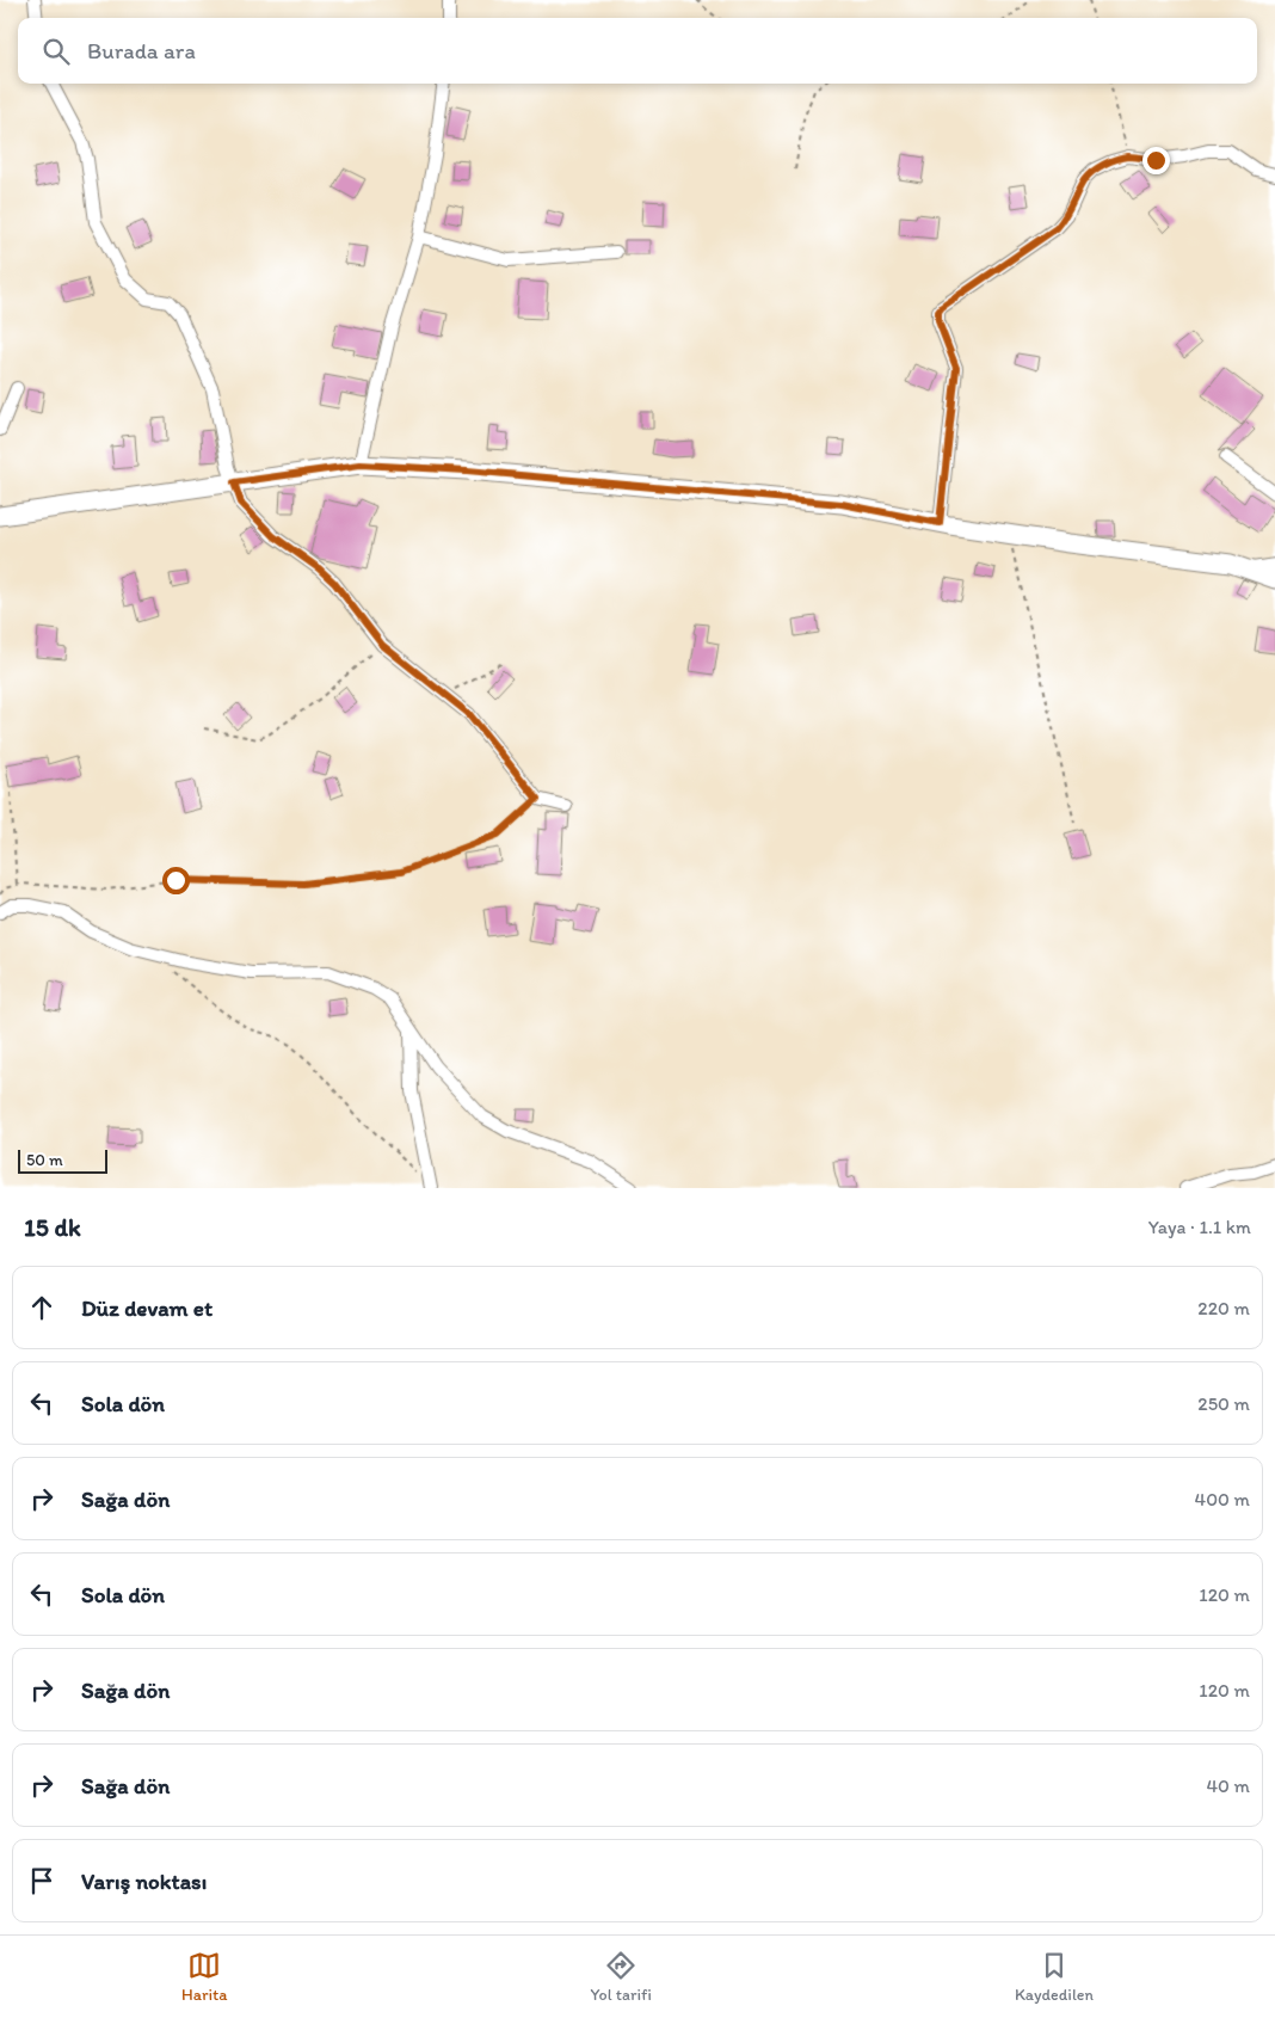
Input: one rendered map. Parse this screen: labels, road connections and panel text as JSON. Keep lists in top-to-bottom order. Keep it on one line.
{"scale_bar":"50 m","page":{"search":"Burada ara","scale":"50 m","heading":["15 dk","Yaya · 1.1 km"],"list":[["Düz devam et","220 m"],["Sola dön","250 m"],["Sağa dön","400 m"],["Sola dön","120 m"],["Sağa dön","120 m"],["Sağa dön","40 m"],"Varış noktası"],"nav":["Harita","Yol tarifi","Kaydedilen"]}}
